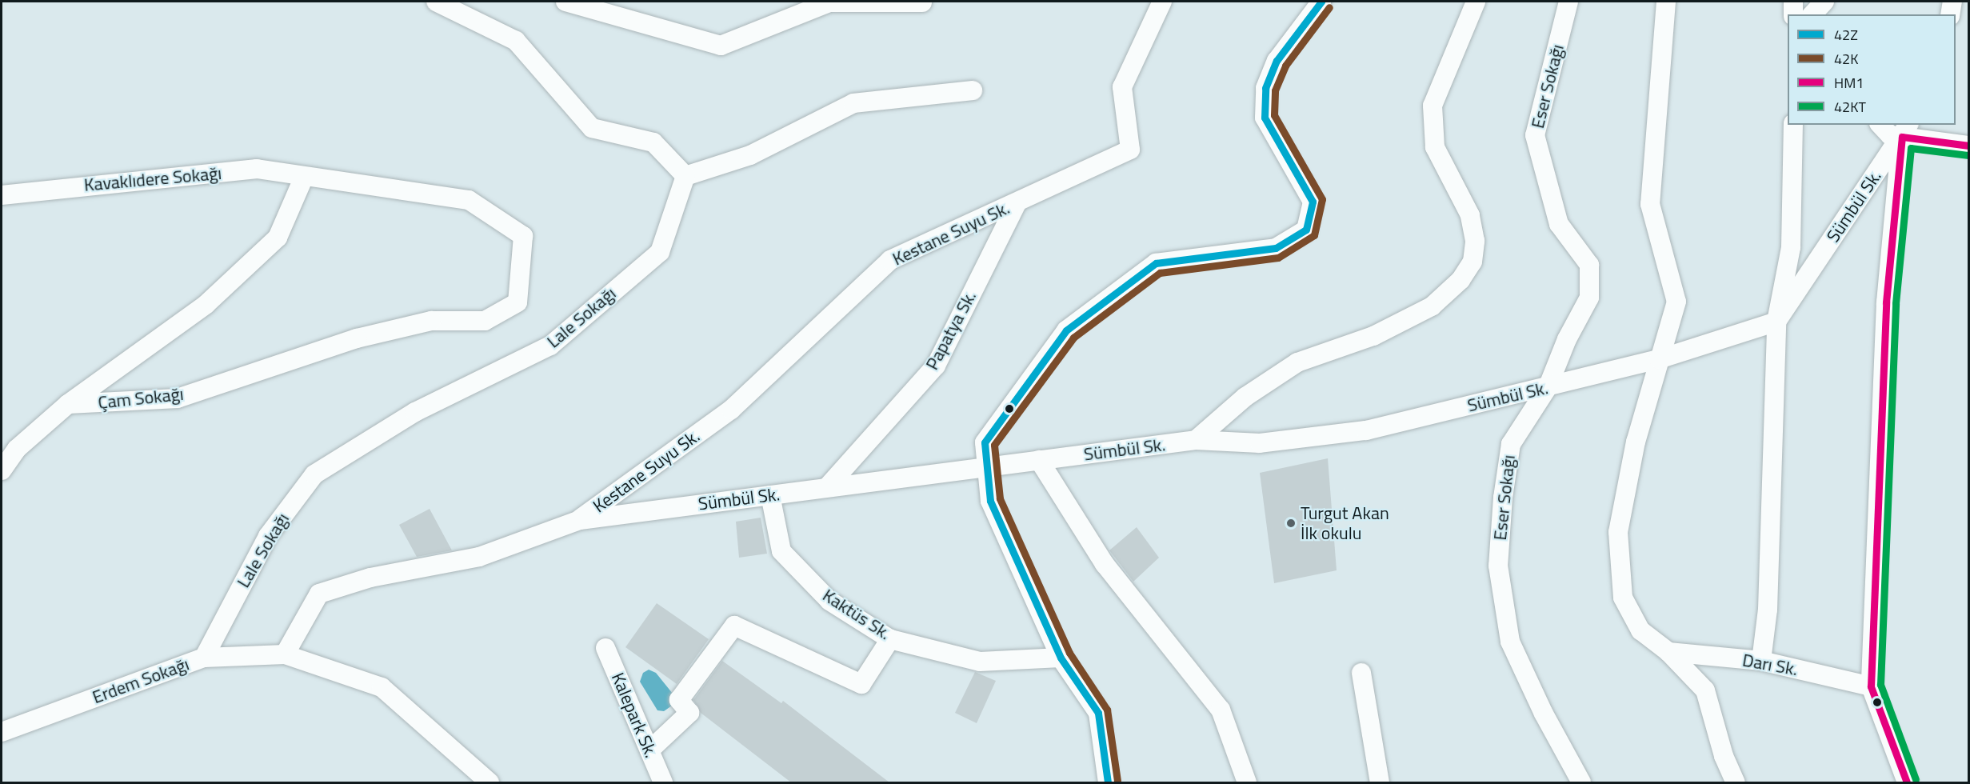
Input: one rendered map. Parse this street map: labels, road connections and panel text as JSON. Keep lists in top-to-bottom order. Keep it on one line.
{"streets":{"street":["Eser Sokağı","Kavaklıdere Sokağı","Sümbül Sk.","Kestane Suyu Sk.","Lale Sokağı","Papatya Sk.","Çam Sokağı","Kaktüs Sk.","Darı Sk.","Erdem Sokağı","Kalepark Sk."]},"crossings":[["Eser Sokağı","Sümbül Sk."],["Kavaklıdere Sokağı","Çam Sokağı"],["Sümbül Sk.","Kestane Suyu Sk."],["Sümbül Sk.","Papatya Sk."],["Sümbül Sk.","Kaktüs Sk."],["Sümbül Sk.","Erdem Sokağı"],["Kestane Suyu Sk.","Papatya Sk."],["Lale Sokağı","Erdem Sokağı"]],"places":["Turgut Akan İlk okulu"],"lines":["transit line 42Z","transit line 42K","transit line HM1","transit line 42KT"],"legend":["42Z","42K","HM1","42KT"]}
